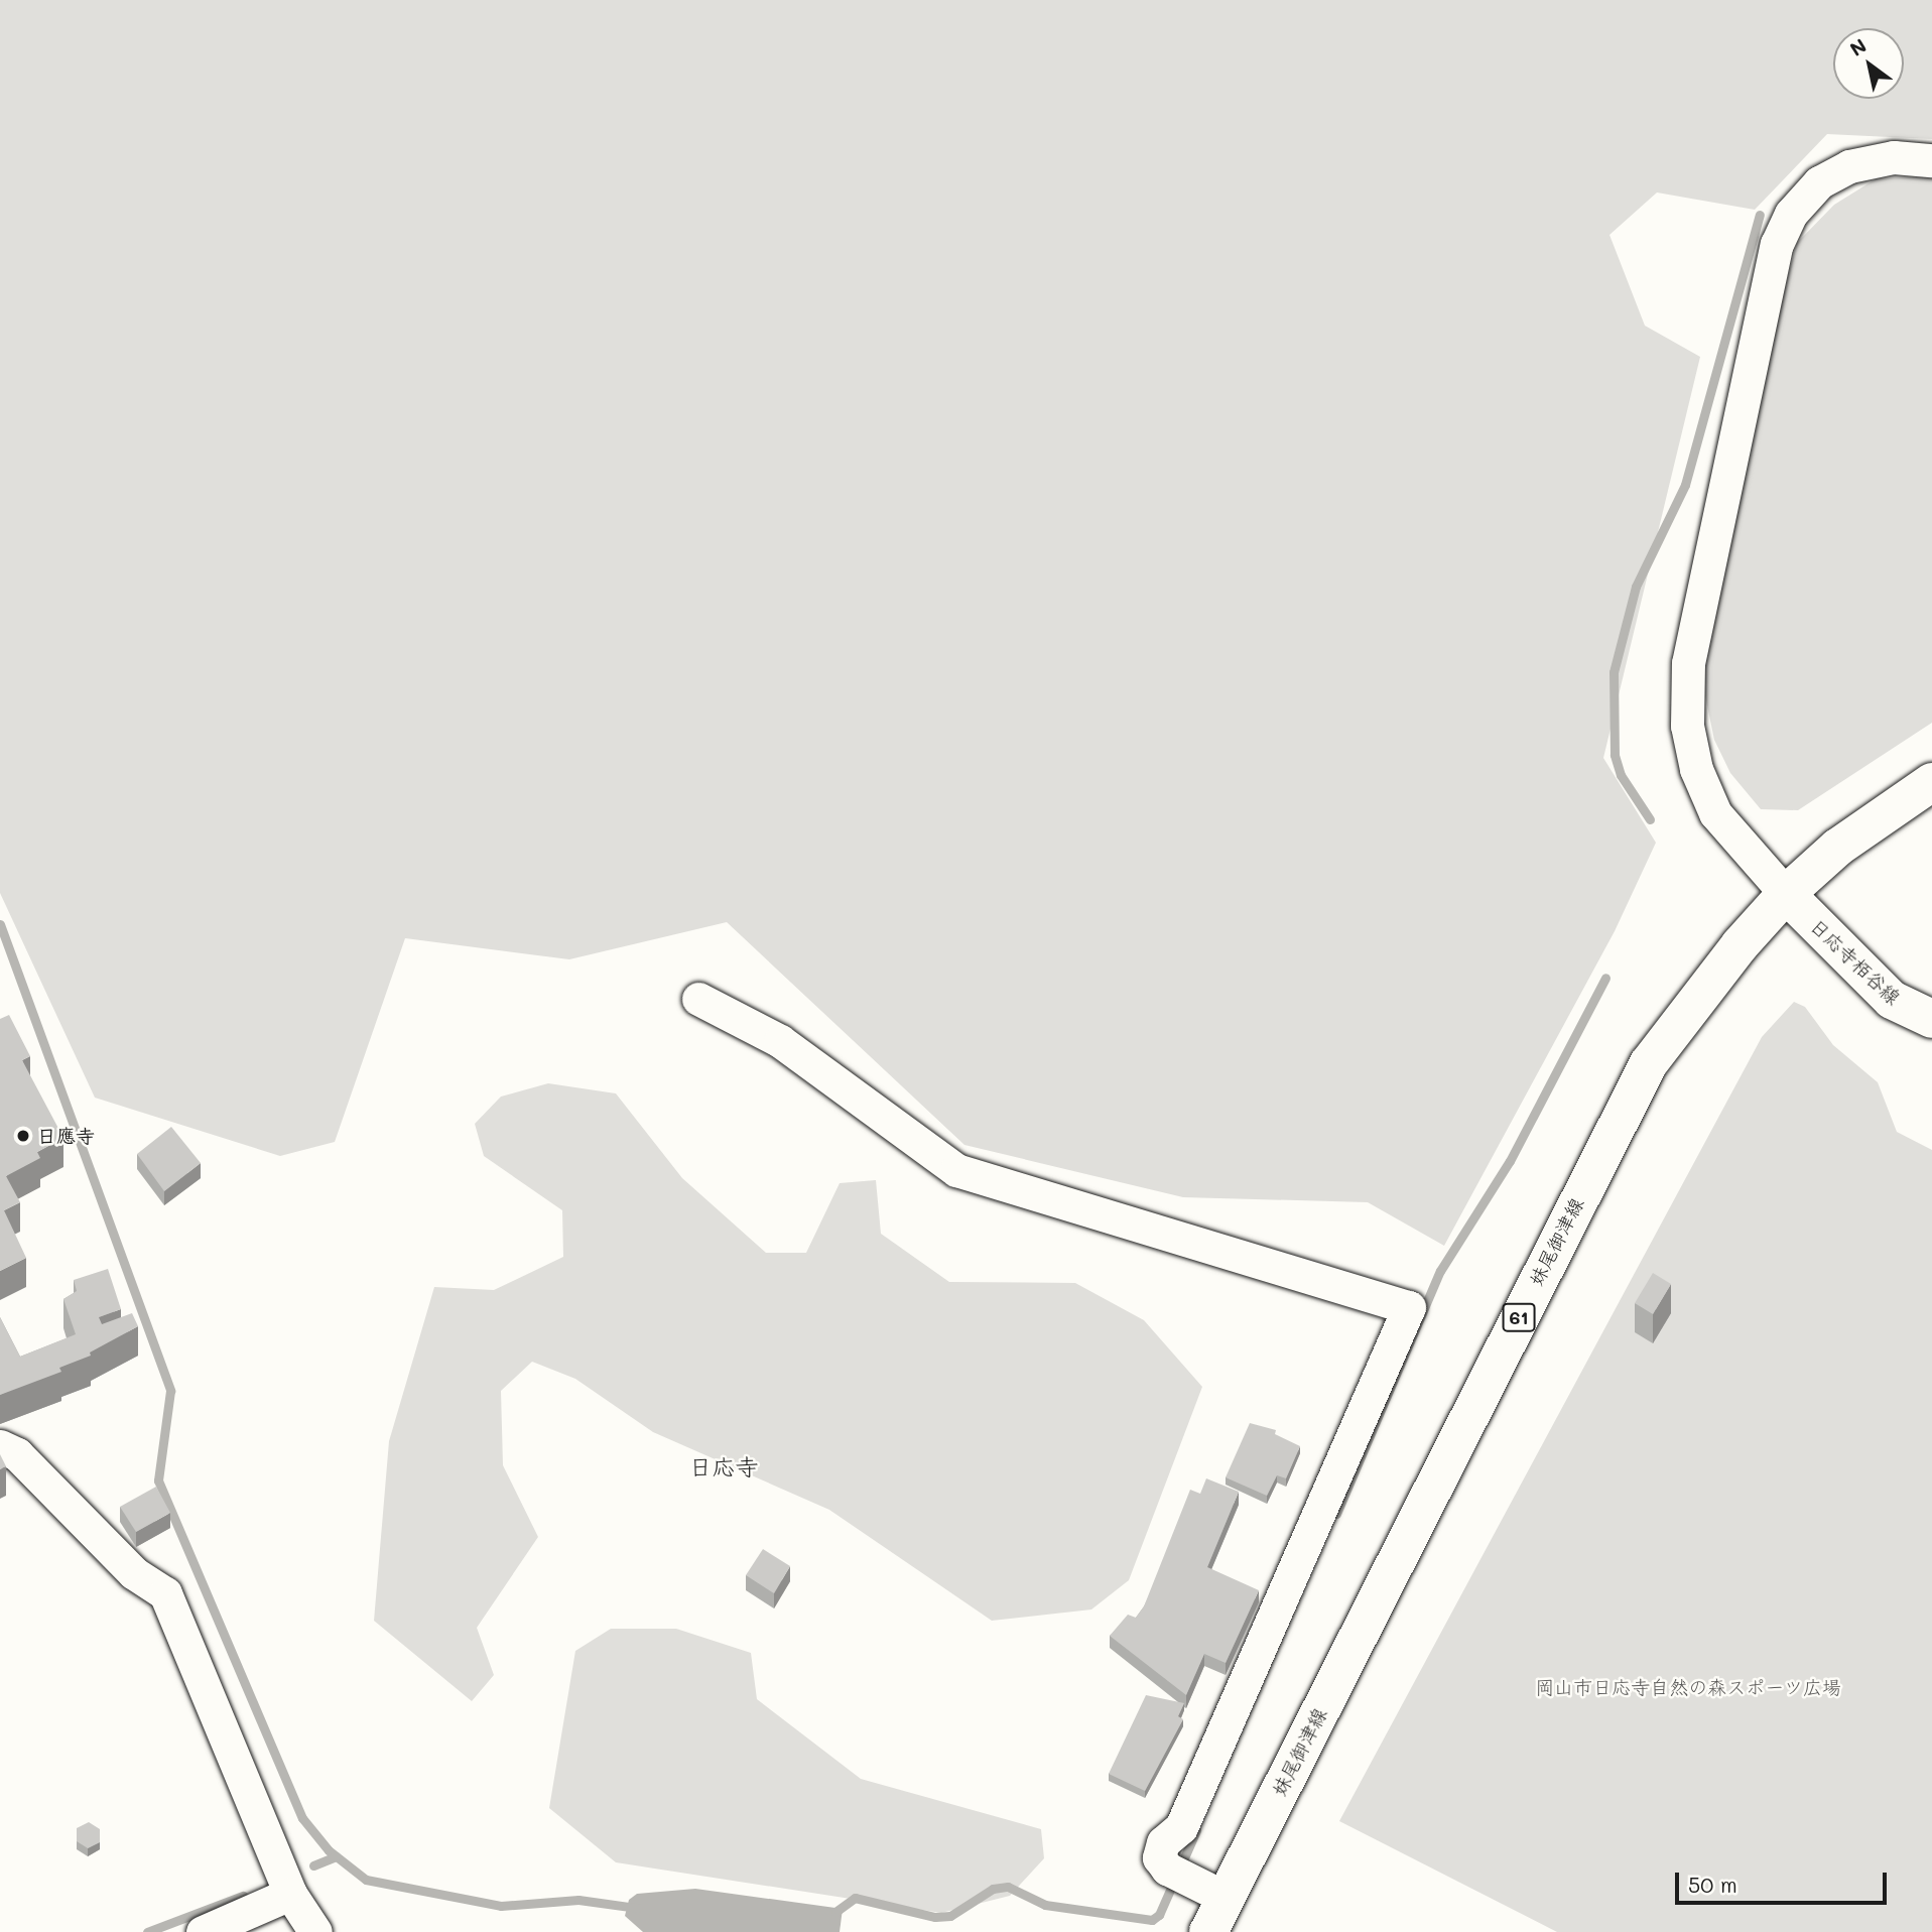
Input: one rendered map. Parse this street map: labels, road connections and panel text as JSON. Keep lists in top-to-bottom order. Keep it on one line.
{"streets":{"main road":["日応寺栢谷線","妹尾御津線","61"]},"crossings":[["日応寺栢谷線","妹尾御津線"]],"districts":["日応寺"],"parks":["岡山市日応寺自然の森スポーツ広場"],"places":["日應寺"],"scale_bar":"50 m","north":"top left"}
